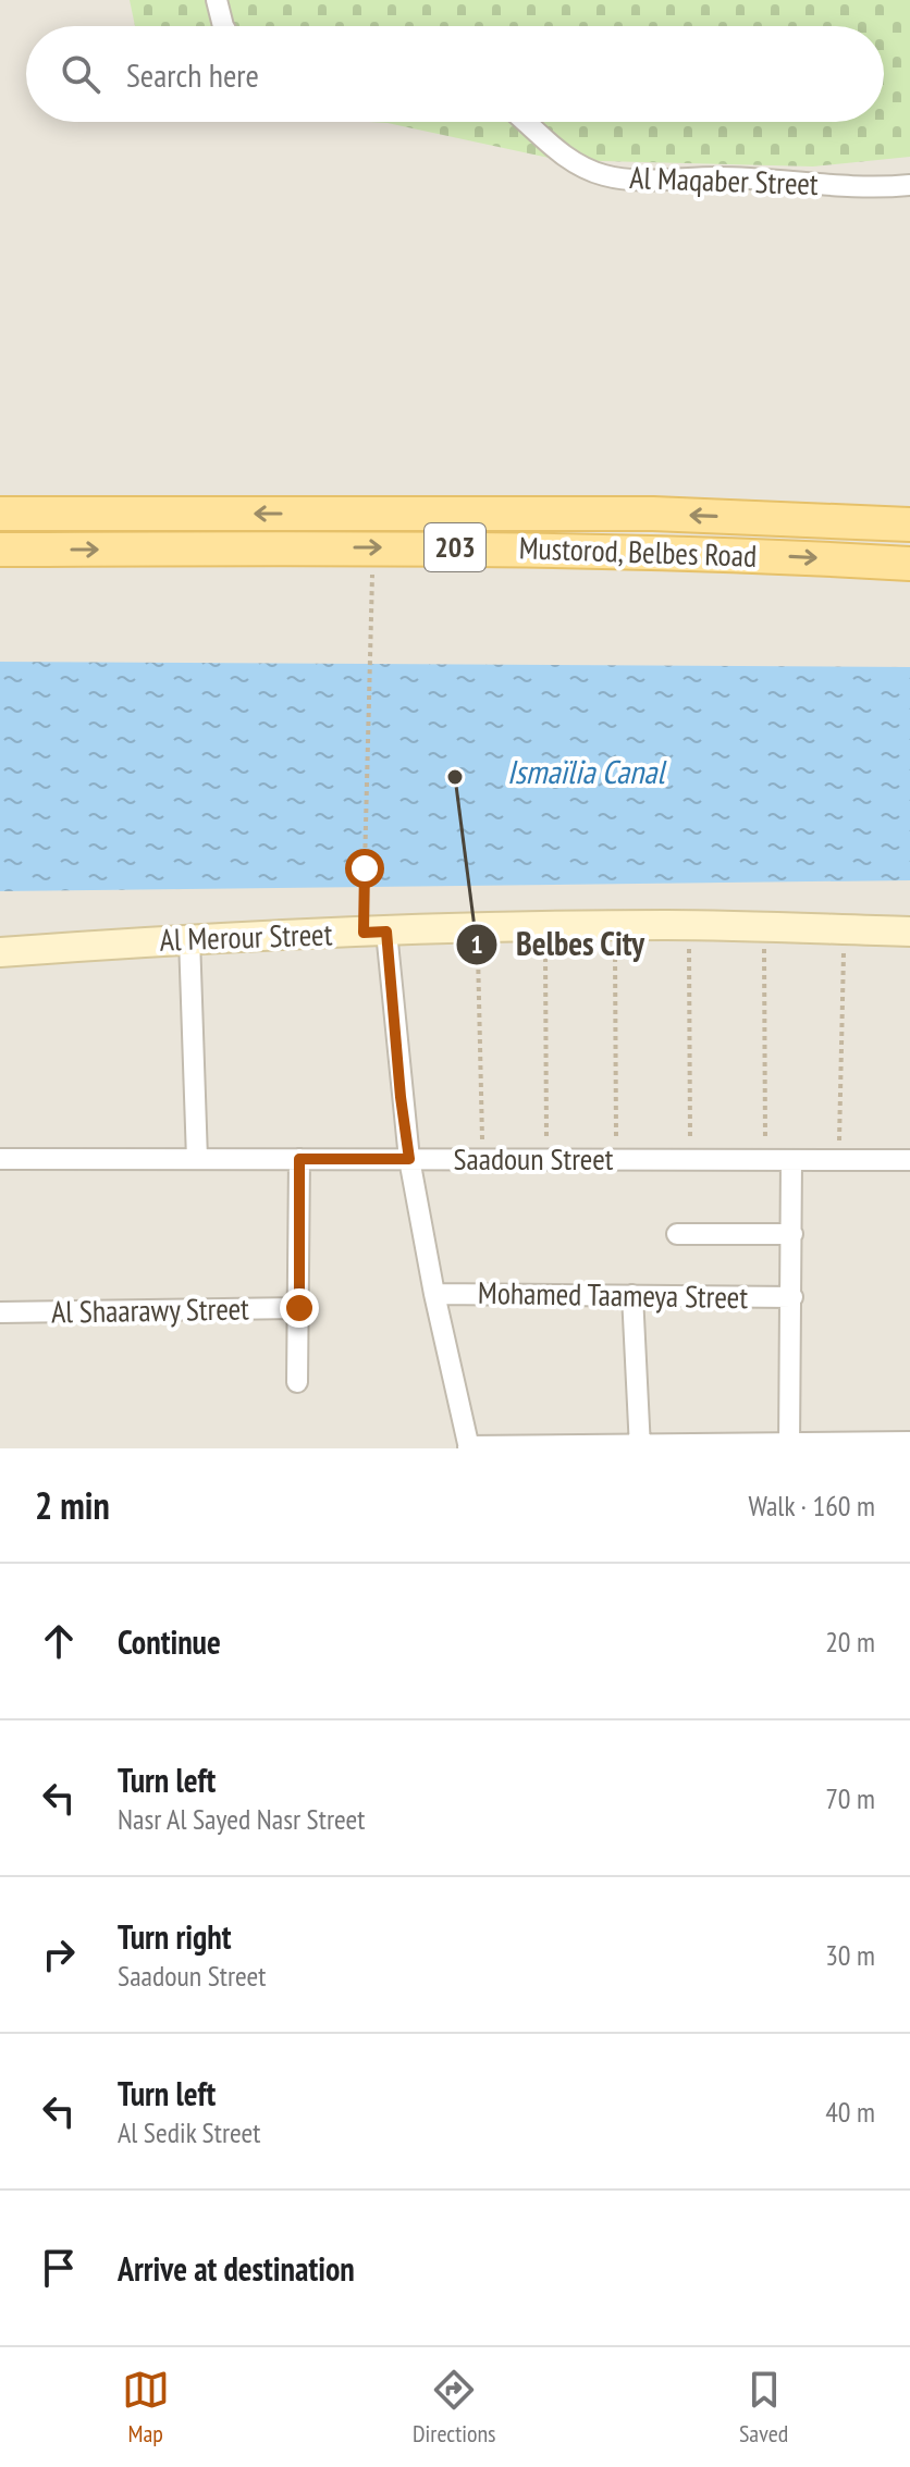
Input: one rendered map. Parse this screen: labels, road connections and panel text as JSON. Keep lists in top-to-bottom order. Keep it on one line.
{"streets":{"main road":["203","Mustorod, Belbes Road","Al Merour Street"],"street":["Al Maqaber Street","Saadoun Street","Mohamed Taameya Street","Al Shaarawy Street"]},"water":["Ismaïlia Canal"],"places":["Belbes City"],"page":{"search":"Search here","heading":["2 min","Walk · 160 m"],"list":[["Continue","20 m"],["Turn left","Nasr Al Sayed Nasr Street","70 m"],["Turn right","Saadoun Street","30 m"],["Turn left","Al Sedik Street","40 m"],"Arrive at destination"],"nav":["Map","Directions","Saved"]}}
